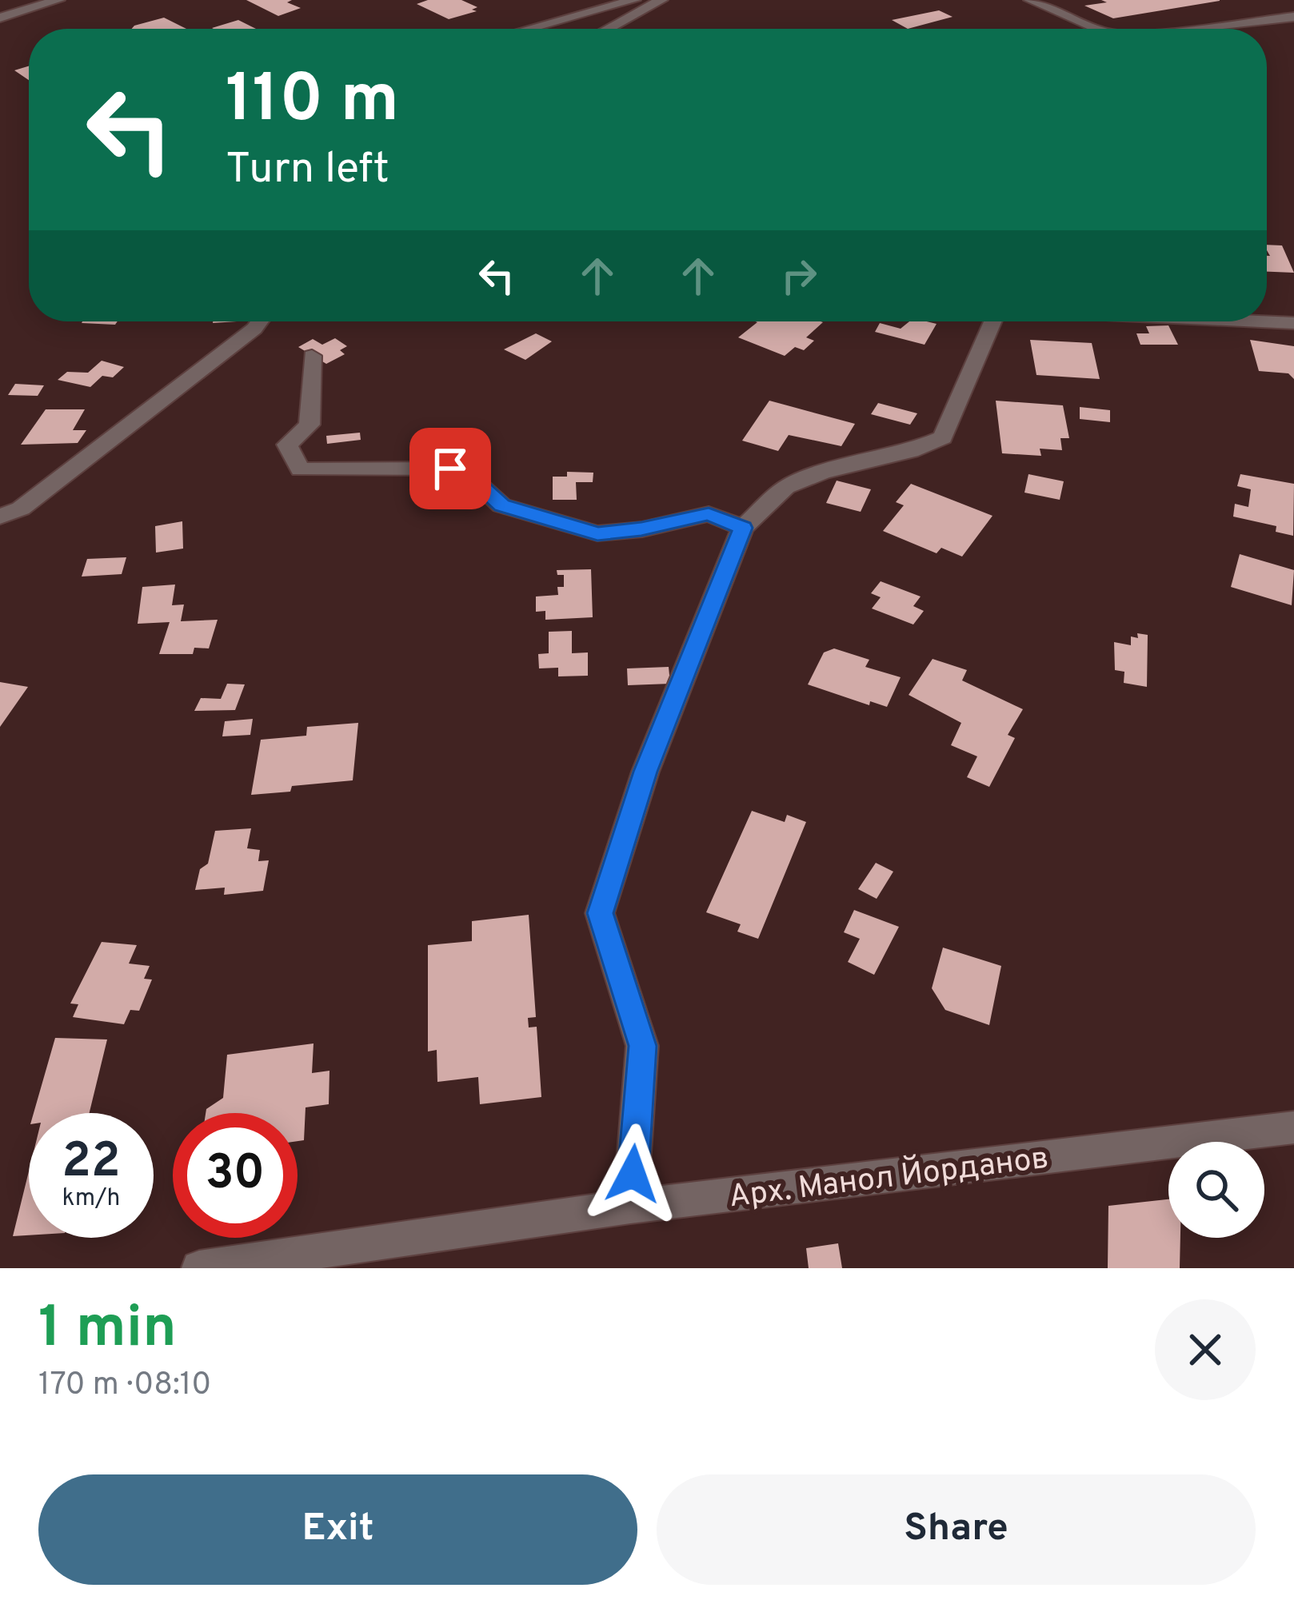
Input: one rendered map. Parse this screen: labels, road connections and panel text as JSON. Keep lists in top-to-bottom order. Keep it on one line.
{"streets":{"street":["Арх. Манол Йорданов"]},"page":{"turn":["110 m","Turn left"],"speed":"22 km/h","limit":"30","heading":["1 min","170 m · 08:10"],"buttons":["Exit","Share"]}}
